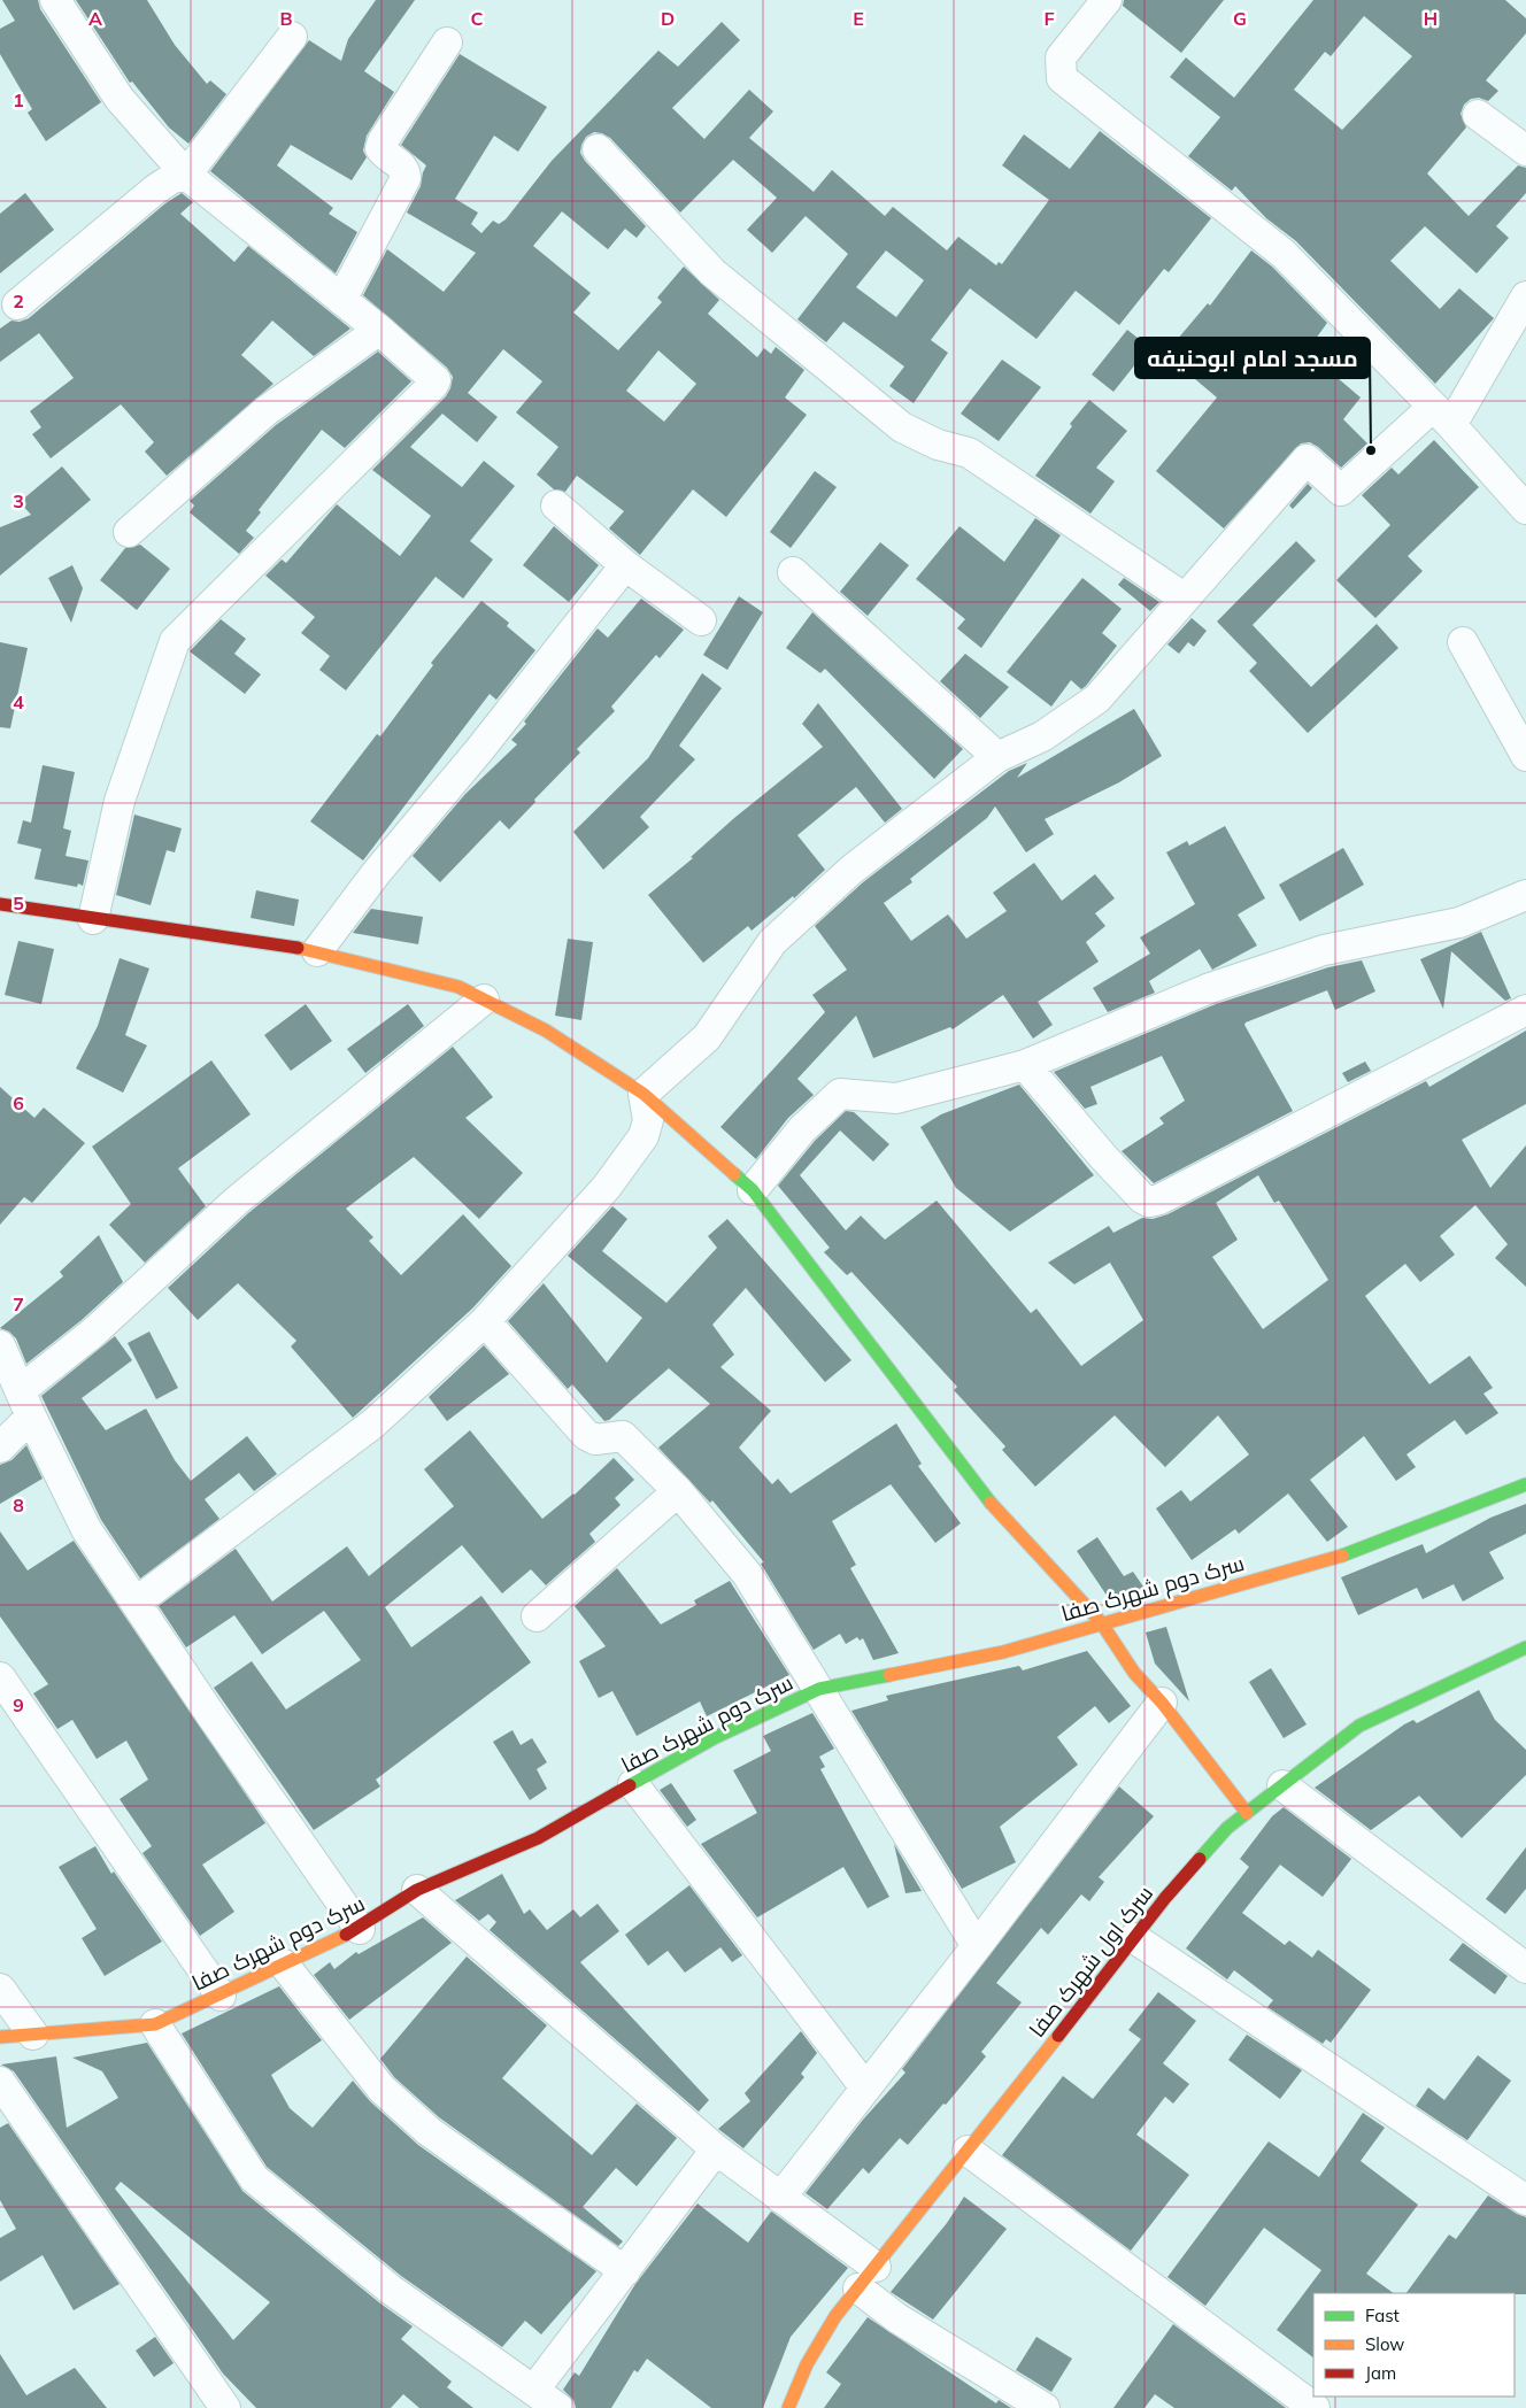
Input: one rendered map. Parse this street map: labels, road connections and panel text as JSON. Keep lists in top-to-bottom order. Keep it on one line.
{"streets":{"street":["سرک دوم شهرک صفا","سرک اول شهرک صفا"]},"places":["مسجد امام ابوحنیفه"],"legend":["Fast","Slow","Jam"],"grid":{"columns":["A","B","C","D","E","F","G","H"],"rows":["1","2","3","4","5","6","7","8","9"]}}
